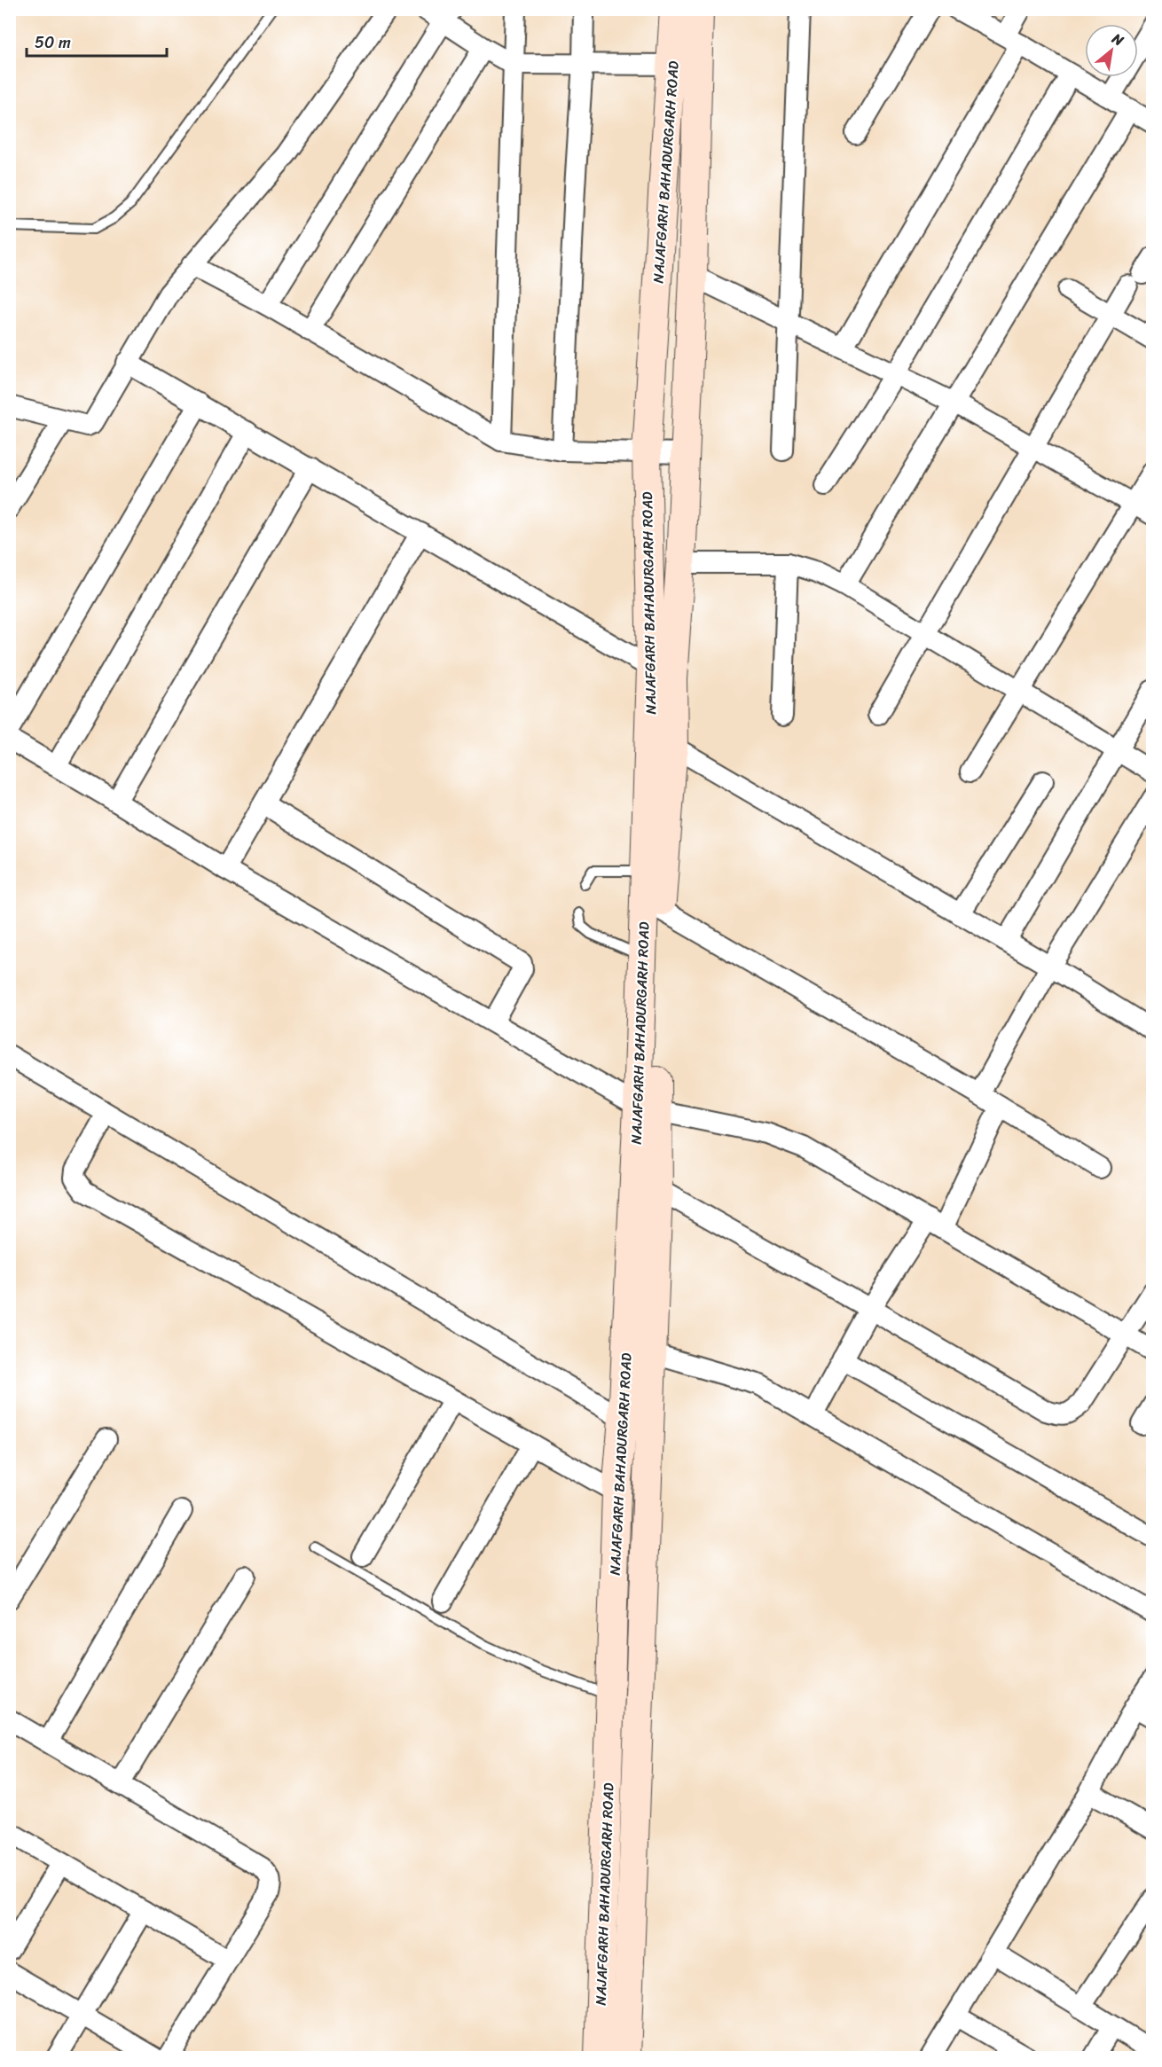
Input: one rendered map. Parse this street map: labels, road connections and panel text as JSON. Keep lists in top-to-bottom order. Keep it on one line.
{"streets":{"main road":["NAJAFGARH BAHADURGARH ROAD"]},"scale_bar":"50 m","north":"top right"}
